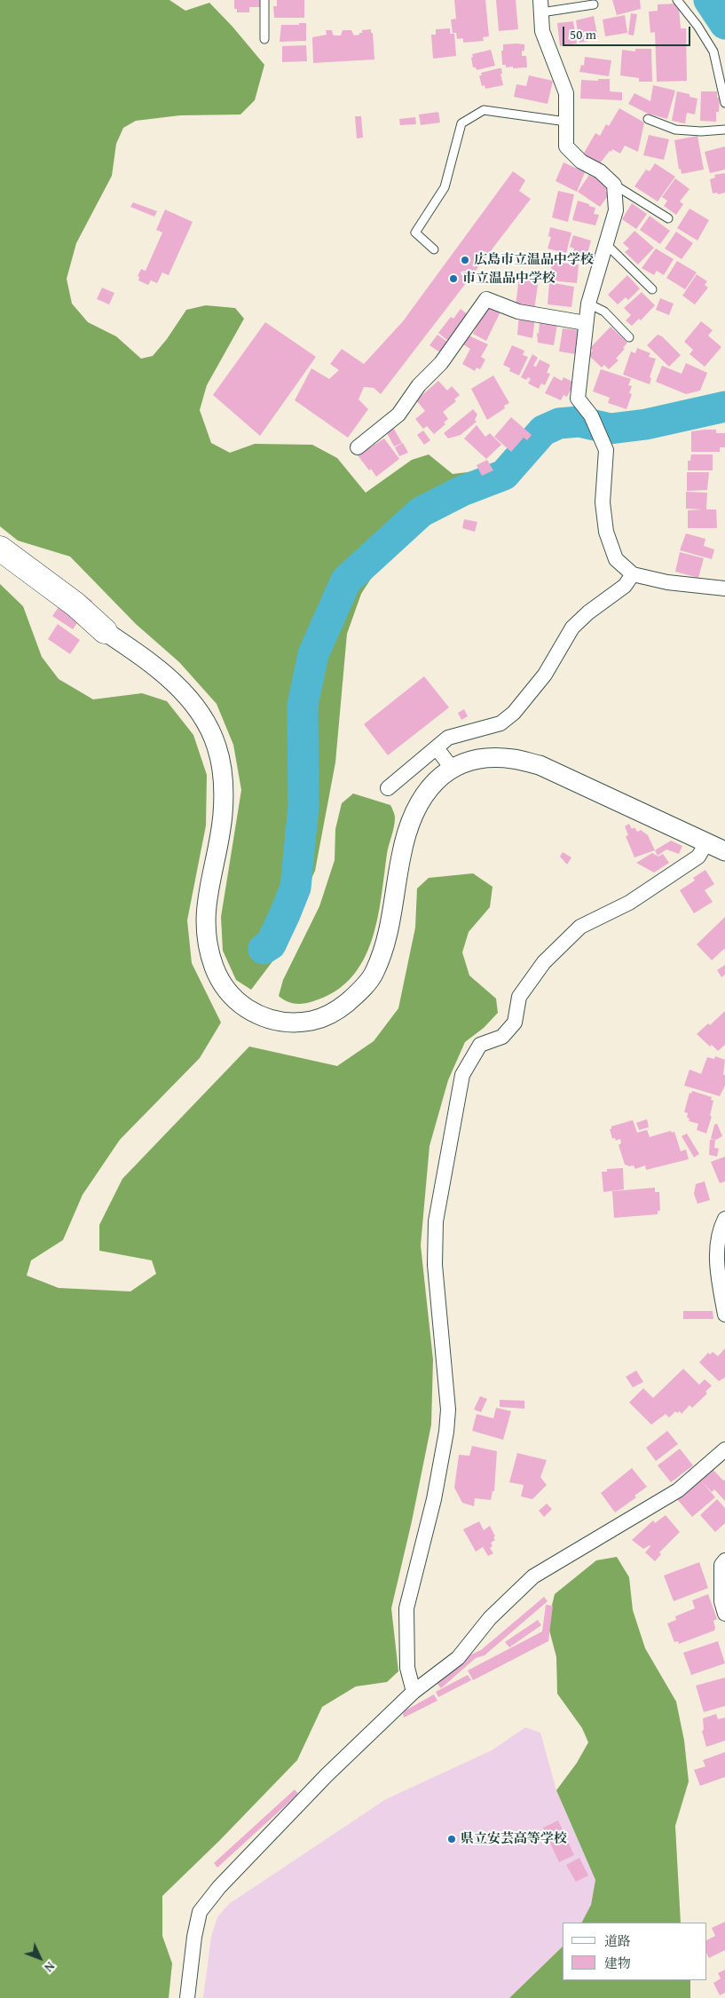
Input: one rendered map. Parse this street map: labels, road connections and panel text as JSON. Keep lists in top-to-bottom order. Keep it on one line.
{"places":["広島市立温品中学校","市立温品中学校","県立安芸高等学校"],"legend":["道路","建物"],"scale_bar":"50 m","north":"bottom right"}
